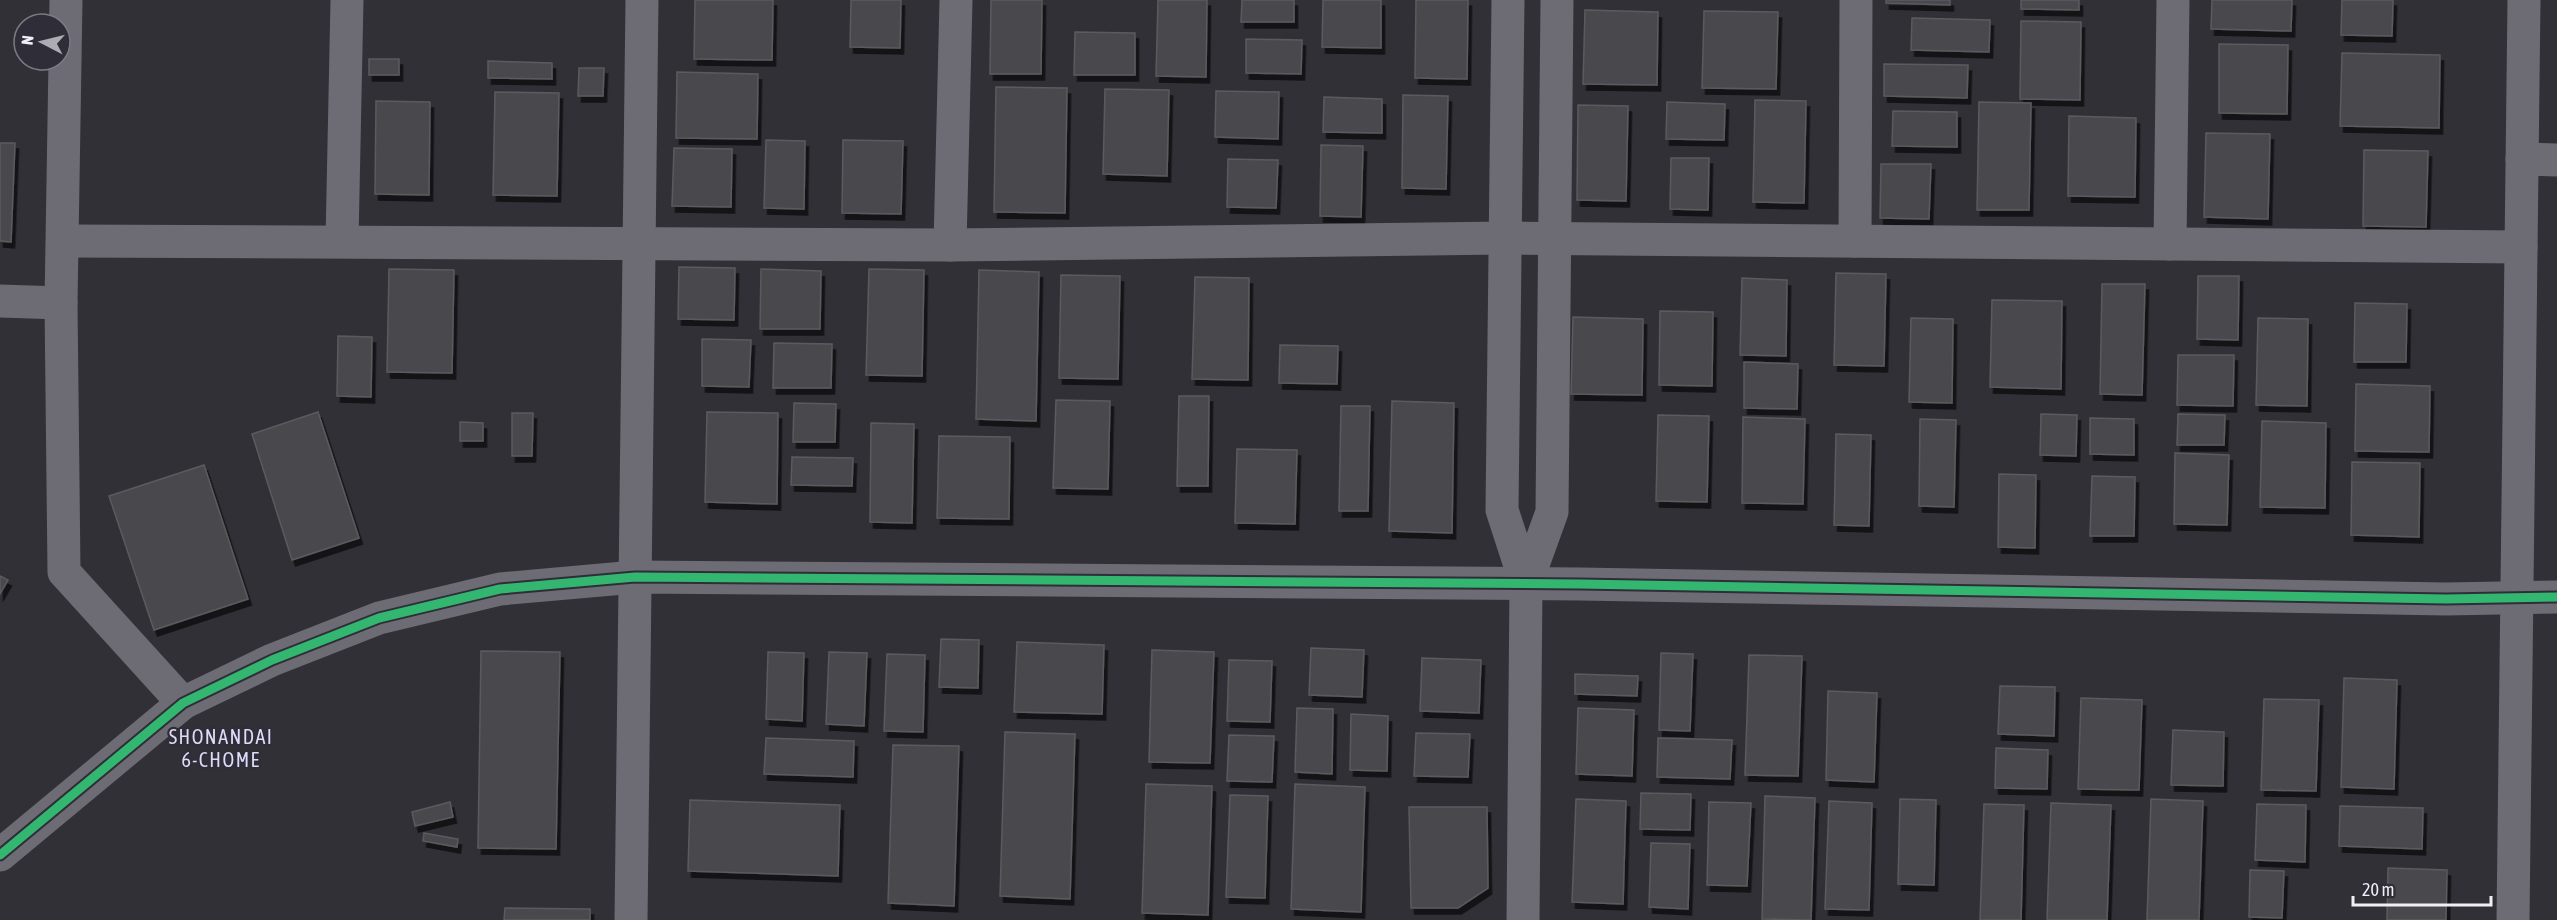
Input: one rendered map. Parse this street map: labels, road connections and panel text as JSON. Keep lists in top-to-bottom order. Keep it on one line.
{"districts":["SHONANDAI 6-CHOME"],"scale_bar":"20 m","north":"left"}
